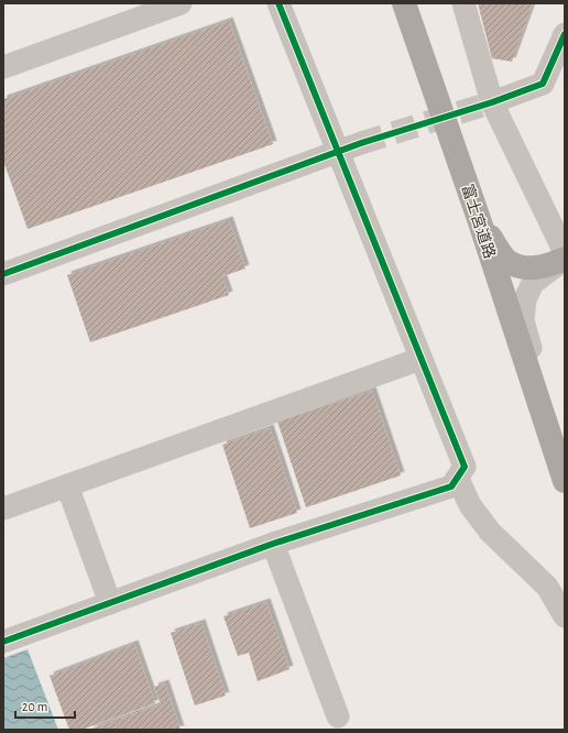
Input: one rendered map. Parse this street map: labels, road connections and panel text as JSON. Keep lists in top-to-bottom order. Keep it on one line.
{"streets":{"highway":["富士宮道路"]},"scale_bar":"20 m"}
